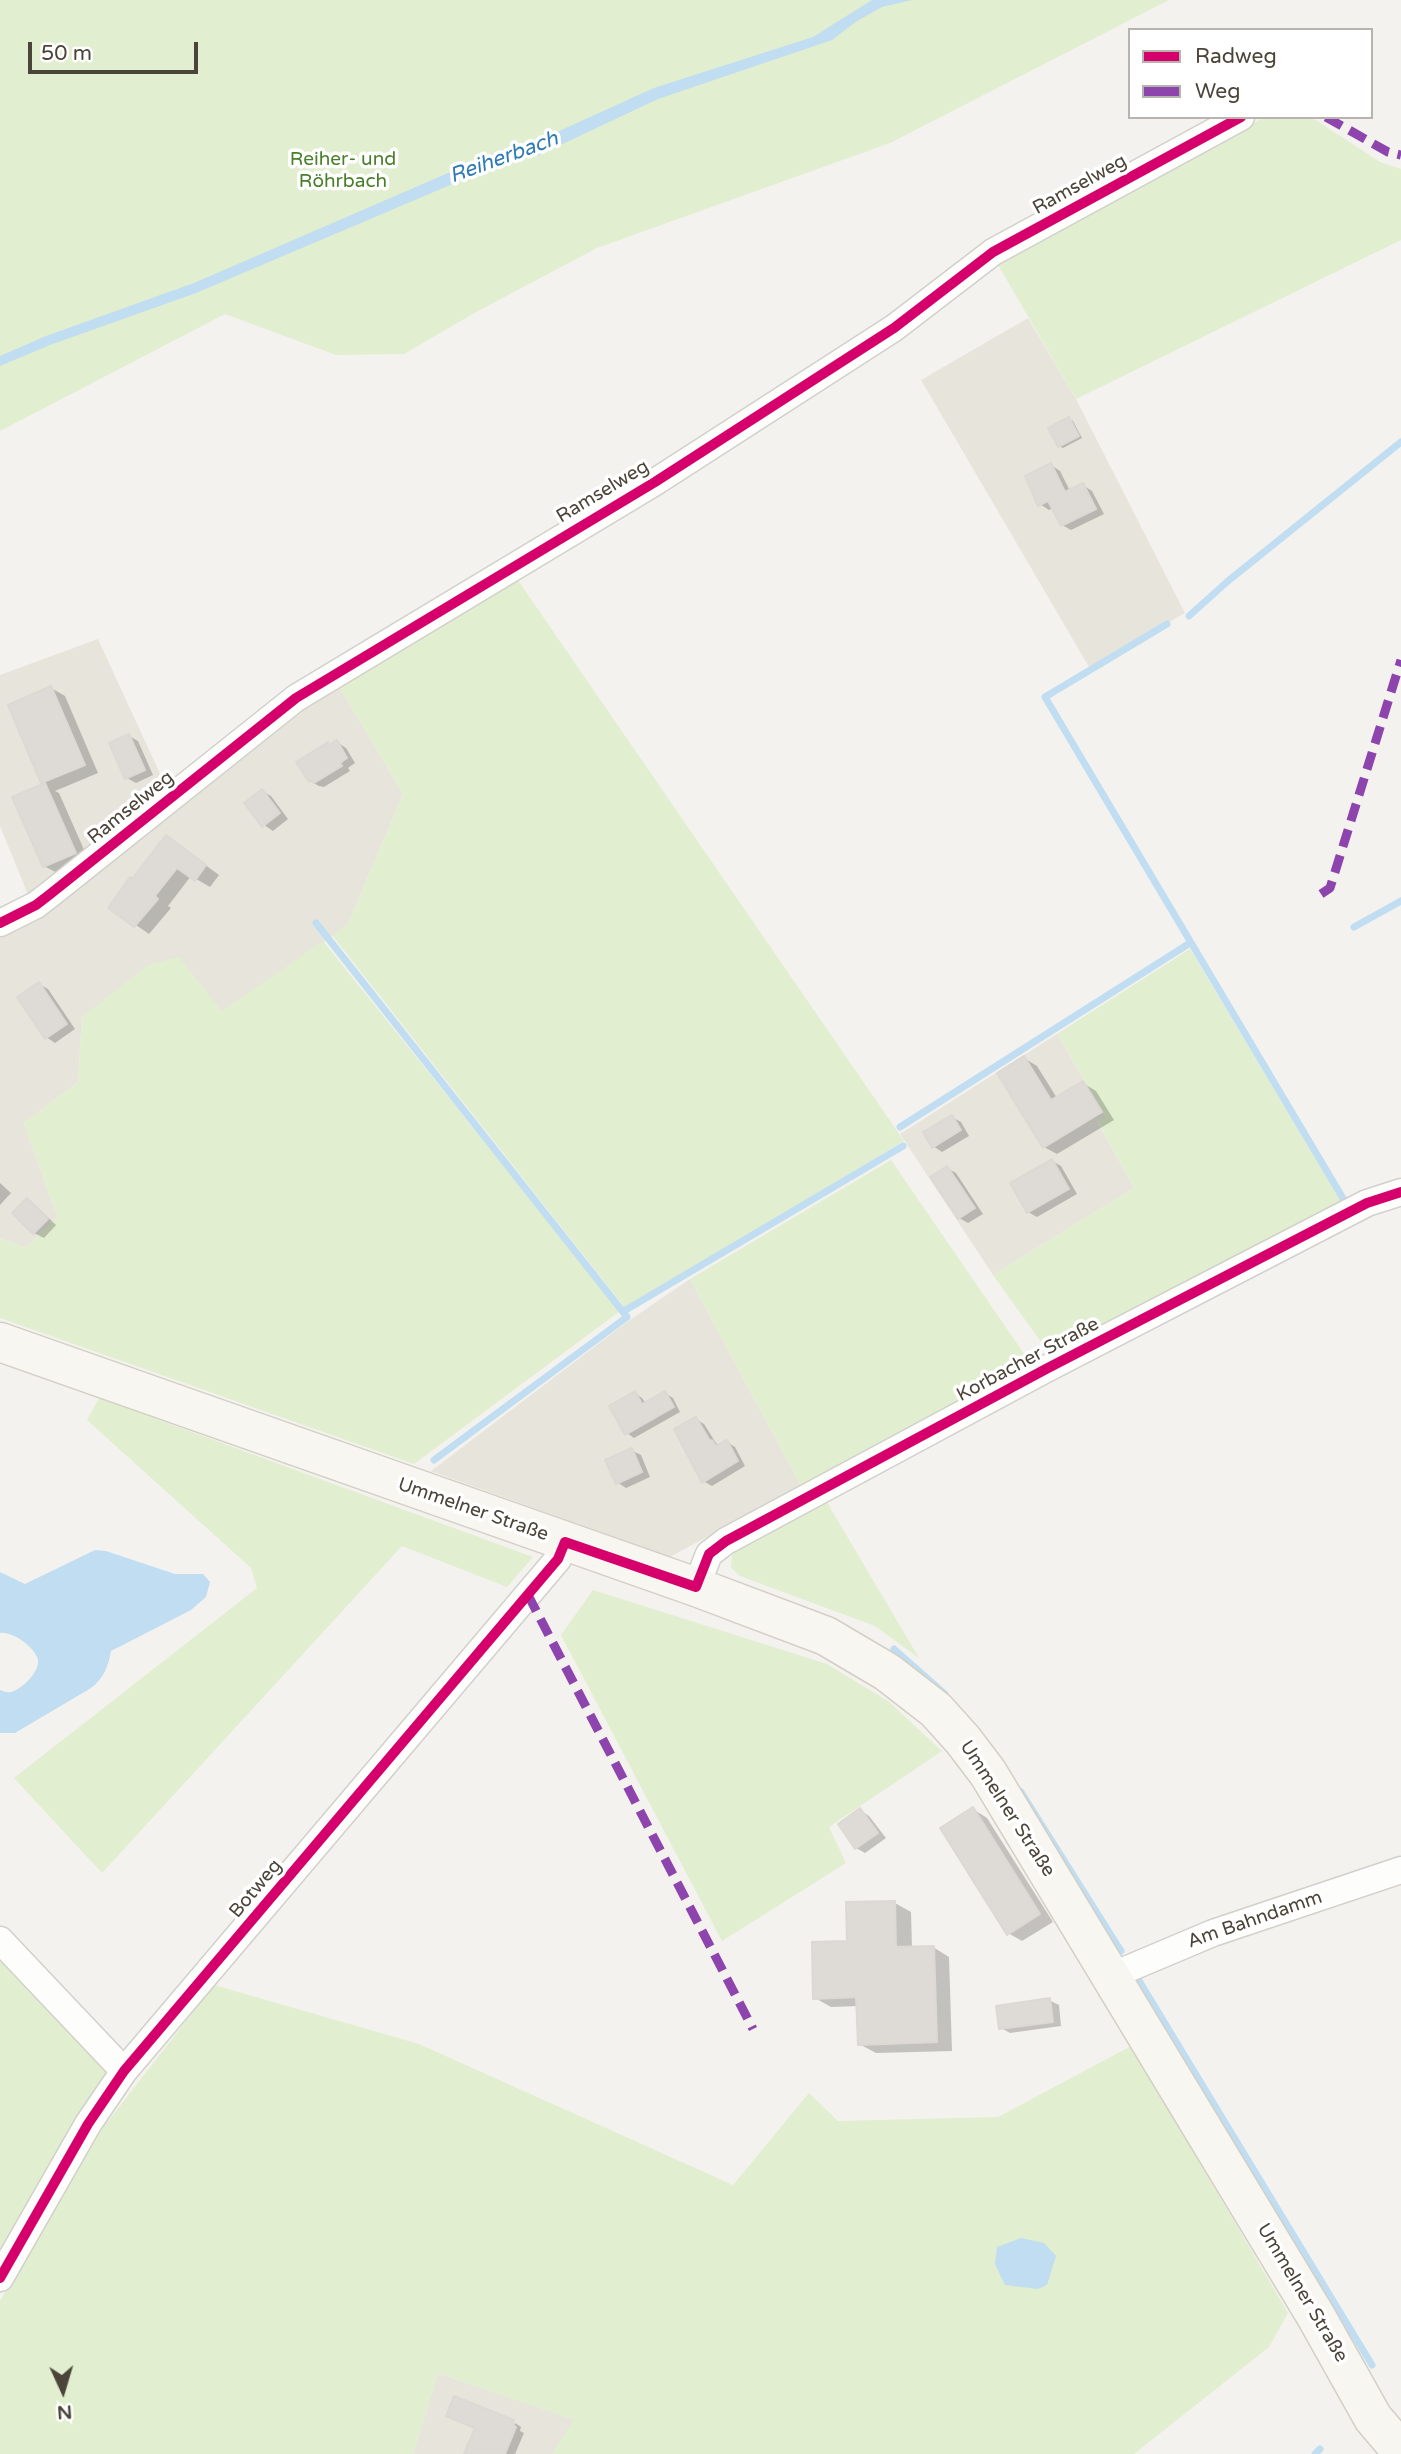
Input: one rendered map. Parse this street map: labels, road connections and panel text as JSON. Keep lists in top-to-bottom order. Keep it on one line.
{"streets":{"main road":["Ummelner Straße"],"street":["Ramselweg","Korbacher Straße","Botweg","Am Bahndamm"]},"crossings":[["Korbacher Straße","Ummelner Straße"],["Ummelner Straße","Botweg"],["Ummelner Straße","Am Bahndamm"]],"water":["Reiherbach"],"parks":["Reiher- und Röhrbach"],"legend":["Radweg","Weg"],"scale_bar":"50 m","north":"bottom"}
